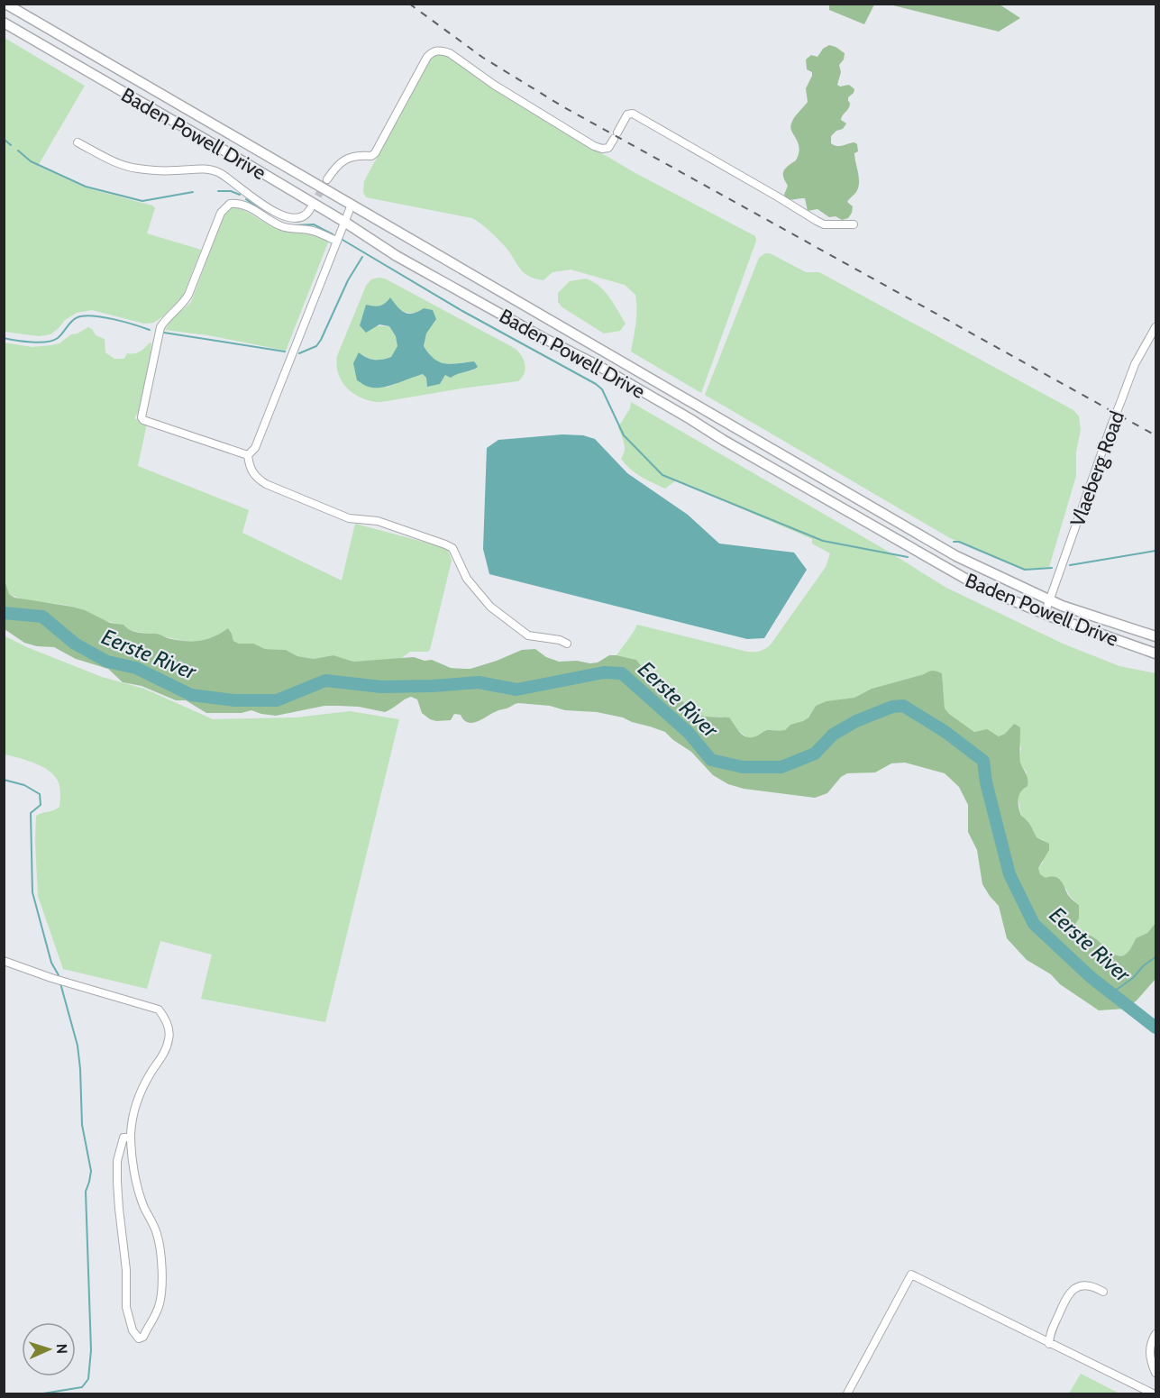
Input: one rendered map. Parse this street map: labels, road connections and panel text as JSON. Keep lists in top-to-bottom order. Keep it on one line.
{"streets":{"main road":["Baden Powell Drive"],"street":["Vlaeberg Road"]},"crossings":[["Baden Powell Drive","Vlaeberg Road"]],"water":["Eerste River"],"north":"right"}
